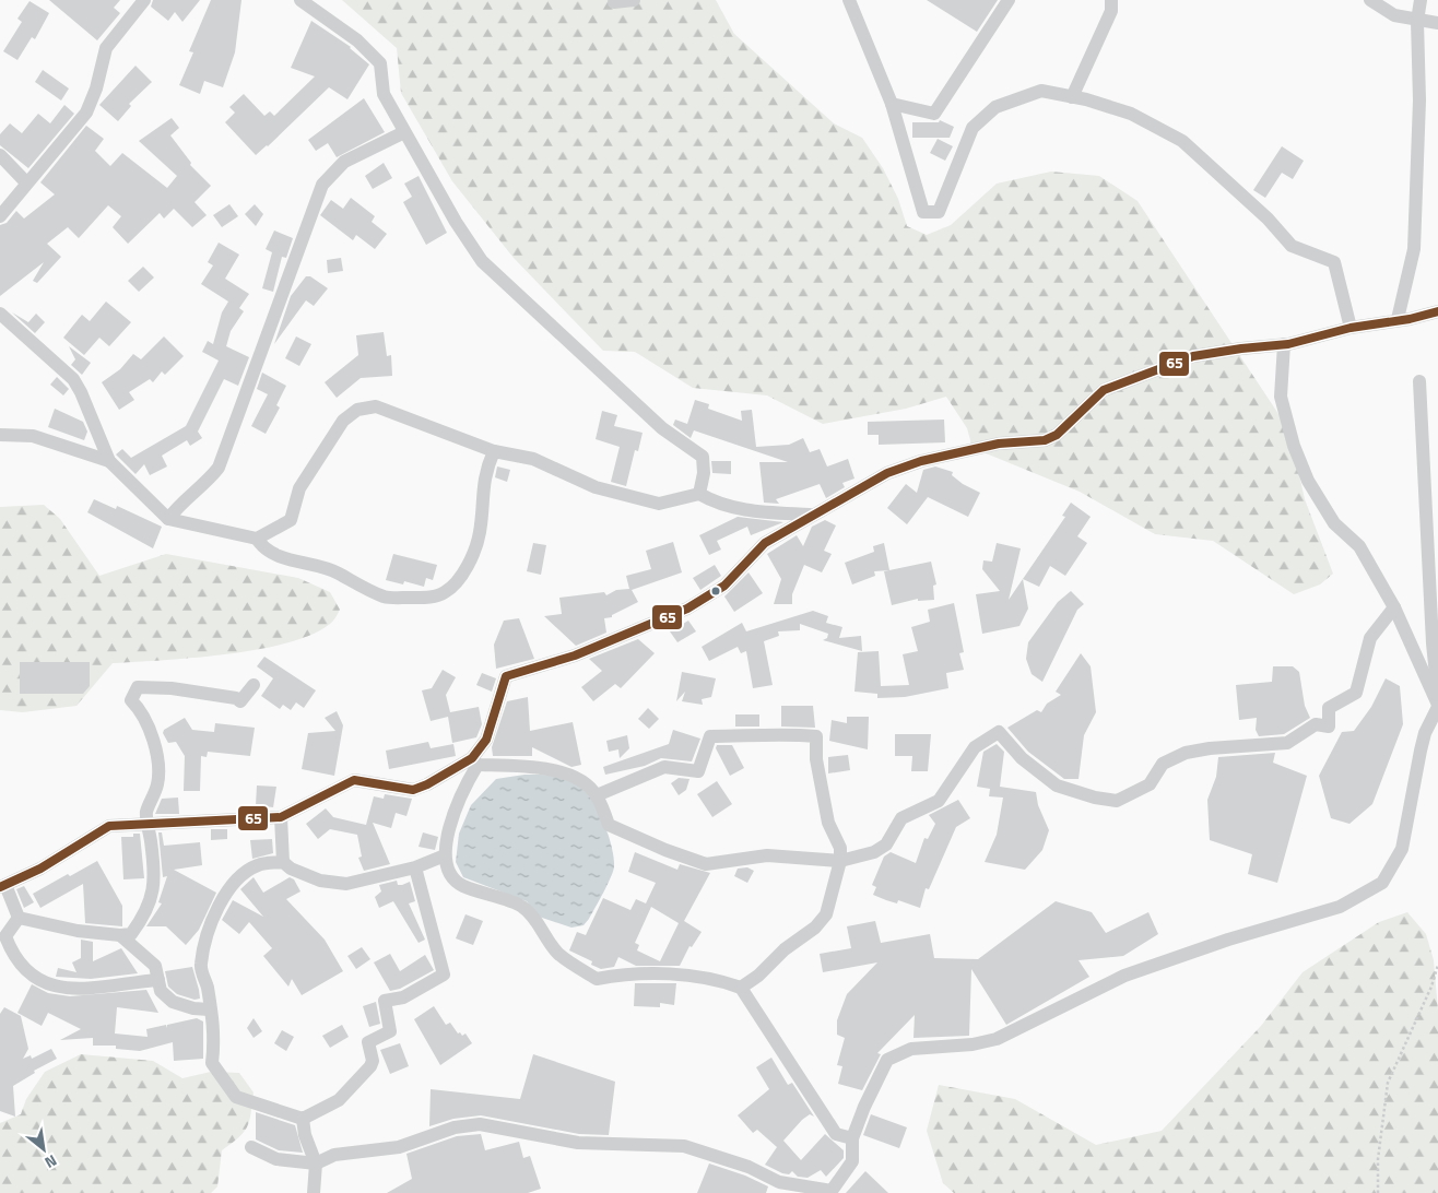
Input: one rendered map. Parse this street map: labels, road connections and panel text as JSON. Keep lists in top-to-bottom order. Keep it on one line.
{"lines":["transit line 65"],"north":"bottom right"}
